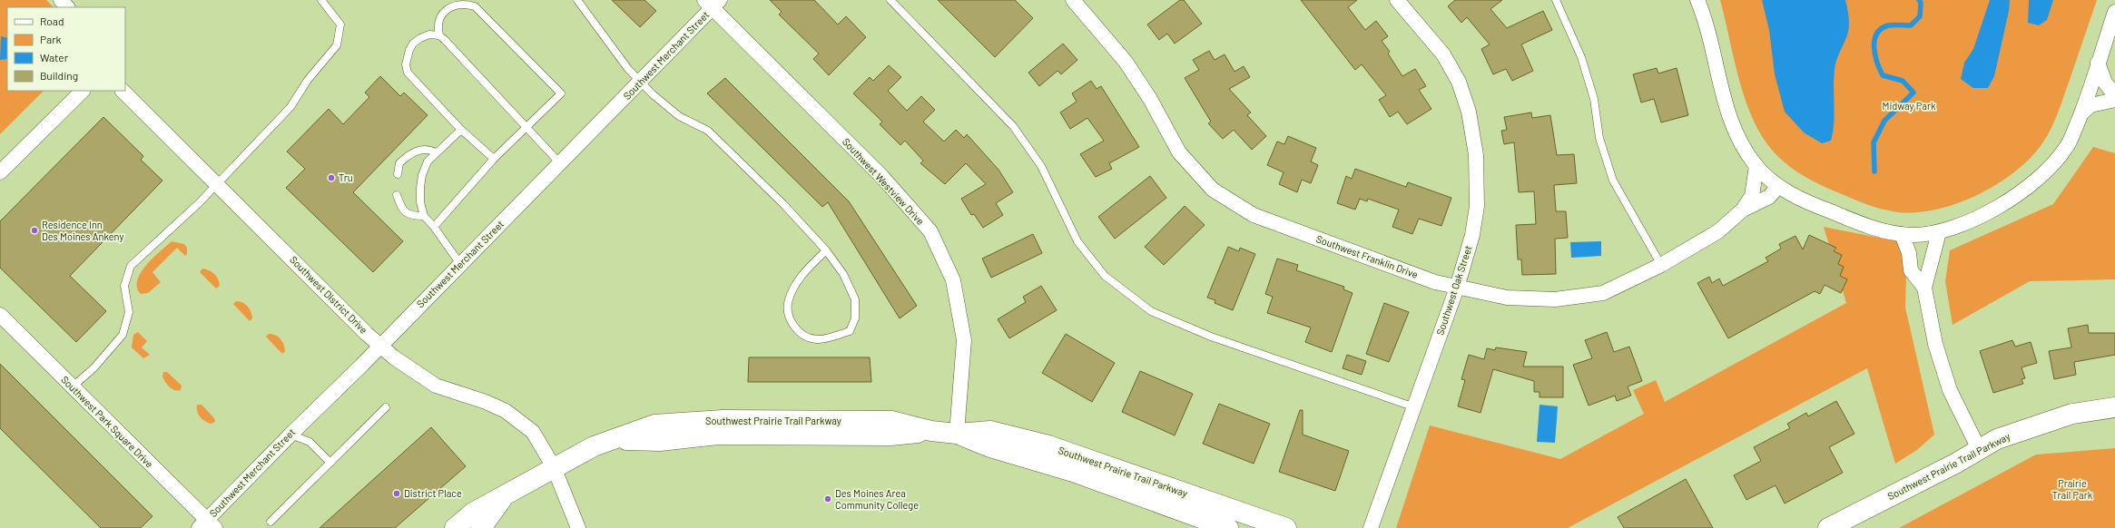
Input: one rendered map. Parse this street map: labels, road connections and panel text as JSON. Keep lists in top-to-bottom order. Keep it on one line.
{"streets":{"street":["Southwest Merchant Street","Southwest Westview Drive","Southwest Franklin Drive","Southwest Oak Street","Southwest District Drive","Southwest Prairie Trail Parkway","Southwest Park Square Drive"]},"crossings":[["Southwest Merchant Street","Southwest Westview Drive"],["Southwest Merchant Street","Southwest District Drive"],["Southwest Merchant Street","Southwest Park Square Drive"],["Southwest Westview Drive","Southwest Prairie Trail Parkway"],["Southwest Franklin Drive","Southwest Oak Street"],["Southwest District Drive","Southwest Prairie Trail Parkway"]],"parks":["Midway Park","Prairie Trail Park"],"places":["Tru","Residence Inn Des Moines Ankeny","District Place","Des Moines Area Community College"],"legend":["Road","Park","Water","Building"]}
